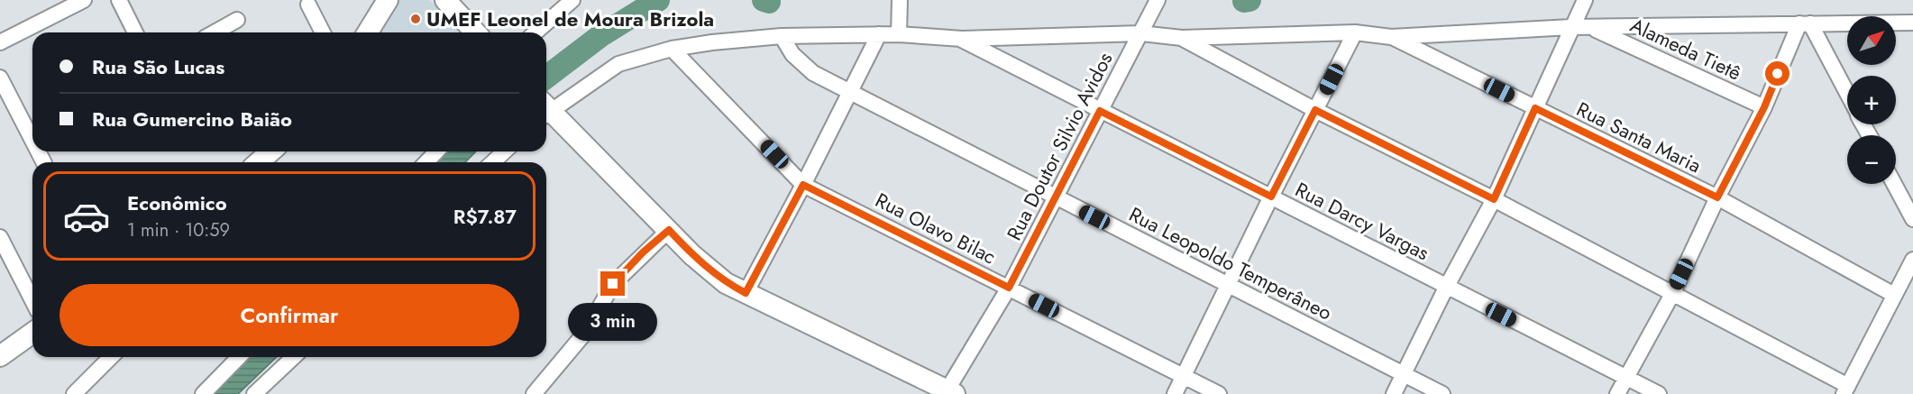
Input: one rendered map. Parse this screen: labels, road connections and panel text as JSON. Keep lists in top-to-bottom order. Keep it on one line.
{"streets":{"street":["Alameda Tietê","Rua Santa Maria","Rua Doutor Silvio Avidos","Rua Darcy Vargas","Rua Olavo Bilac","Rua Leopoldo Temperâneo"]},"crossings":[["Rua Doutor Silvio Avidos","Rua Darcy Vargas"],["Rua Doutor Silvio Avidos","Rua Olavo Bilac"],["Rua Doutor Silvio Avidos","Rua Leopoldo Temperâneo"]],"places":["UMEF Leonel de Moura Brizola"],"north":"top right","page":{"map_buttons":["+","−"],"banner":["Rua São Lucas","Rua Gumercino Baião"],"list":[{"name":"Econômico","note":"1 min · 10:59","value":"R$7.87"}],"buttons":"Confirmar","bubble":"3 min"}}
